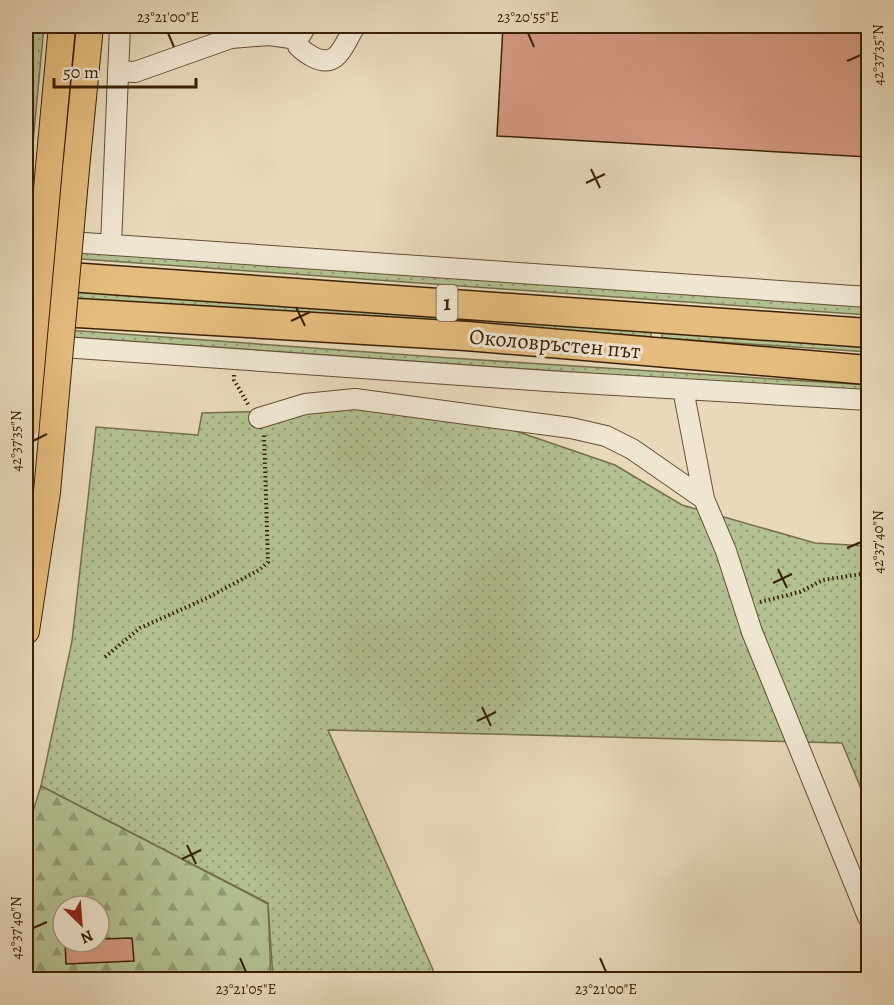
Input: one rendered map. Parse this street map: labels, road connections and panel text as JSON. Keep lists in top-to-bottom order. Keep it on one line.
{"streets":{"highway":["1","Околовръстен път"]},"scale_bar":"50 m","north":"bottom right","coordinates":["23°21'00\"E","23°20'55\"E","42°37'35\"N","42°37'40\"N","23°21'05\"E"]}
